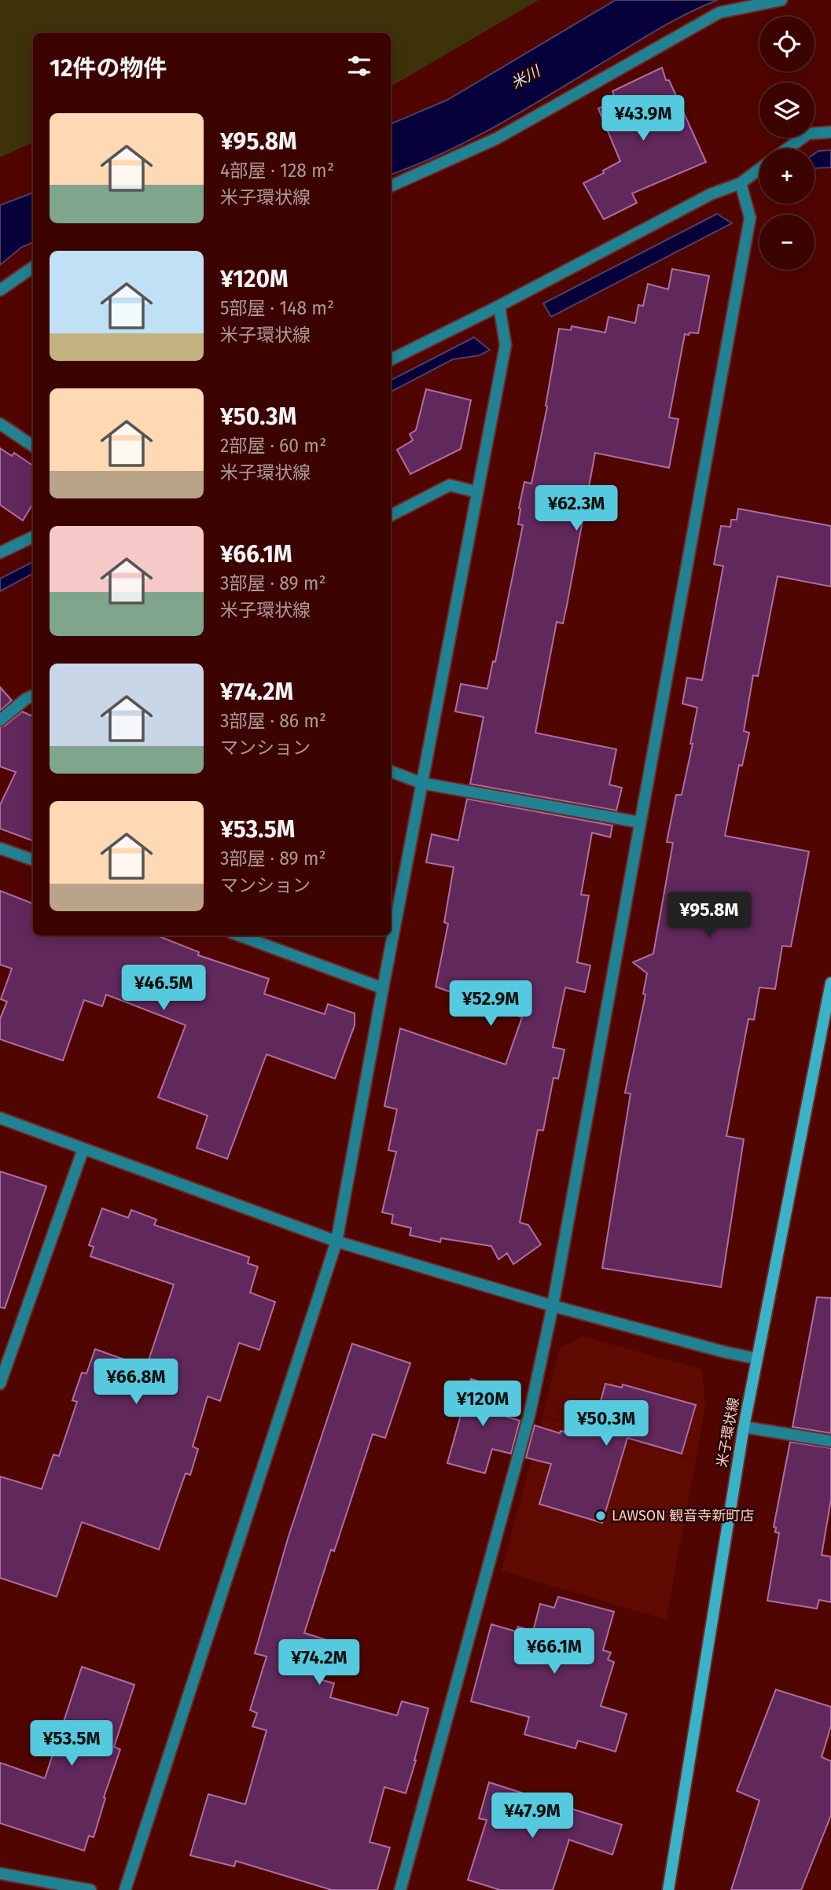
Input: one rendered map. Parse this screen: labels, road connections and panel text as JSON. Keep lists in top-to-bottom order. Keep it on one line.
{"streets":{"main road":["米子環状線"]},"water":["米川"],"places":["LAWSON 観音寺新町店"],"page":{"map_buttons":["+","−"],"heading":"12件の物件","price":["¥43.9M","¥62.3M","¥95.8M","¥46.5M","¥52.9M","¥66.8M","¥120M","¥50.3M","¥66.1M","¥74.2M","¥53.5M","¥47.9M"],"list":[{"name":"¥95.8M","note":"4部屋 · 128 m² · 米子環状線"},{"name":"¥120M","note":"5部屋 · 148 m² · 米子環状線"},{"name":"¥50.3M","note":"2部屋 · 60 m² · 米子環状線"},{"name":"¥66.1M","note":"3部屋 · 89 m² · 米子環状線"},{"name":"¥74.2M","note":"3部屋 · 86 m² · マンション"},{"name":"¥53.5M","note":"3部屋 · 89 m² · マンション"}]}}
